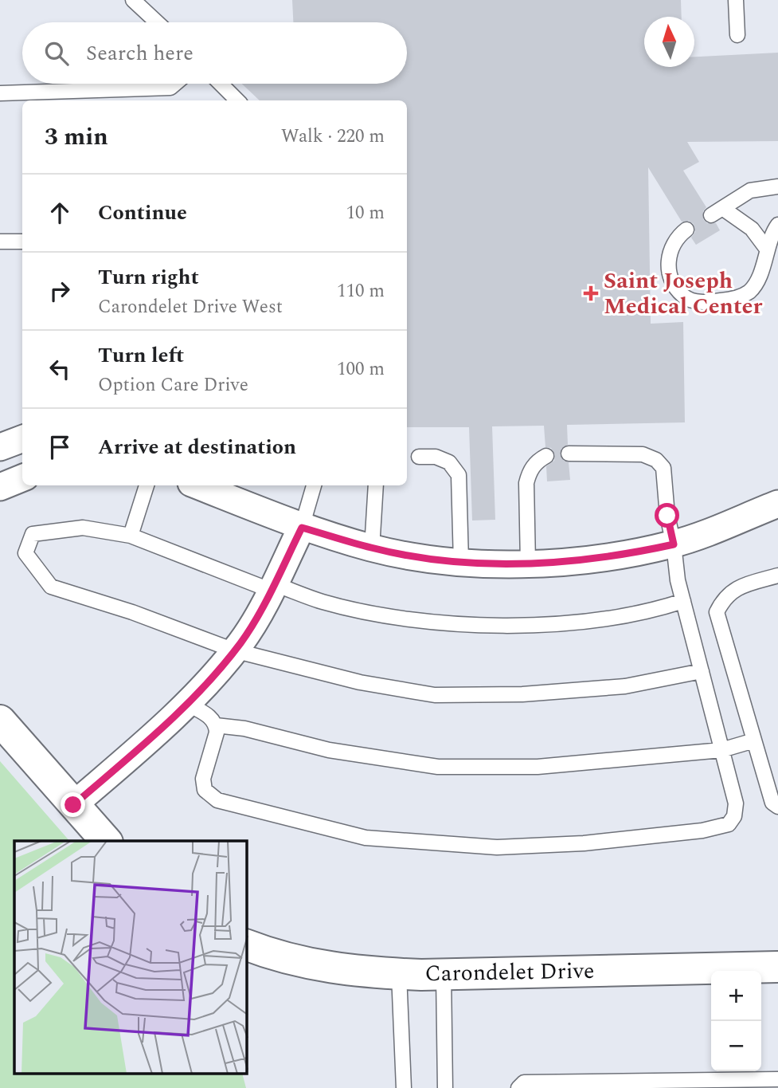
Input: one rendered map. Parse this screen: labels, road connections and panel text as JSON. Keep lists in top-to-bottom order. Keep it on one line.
{"streets":{"street":["Carondelet Drive"]},"places":{"health":["Saint Joseph Medical Center"]},"north":"top","page":{"search":"Search here","heading":["3 min","Walk · 220 m"],"list":[["Continue","10 m"],["Turn right","Carondelet Drive West","110 m"],["Turn left","Option Care Drive","100 m"],"Arrive at destination"],"map_buttons":["+","−"]}}
